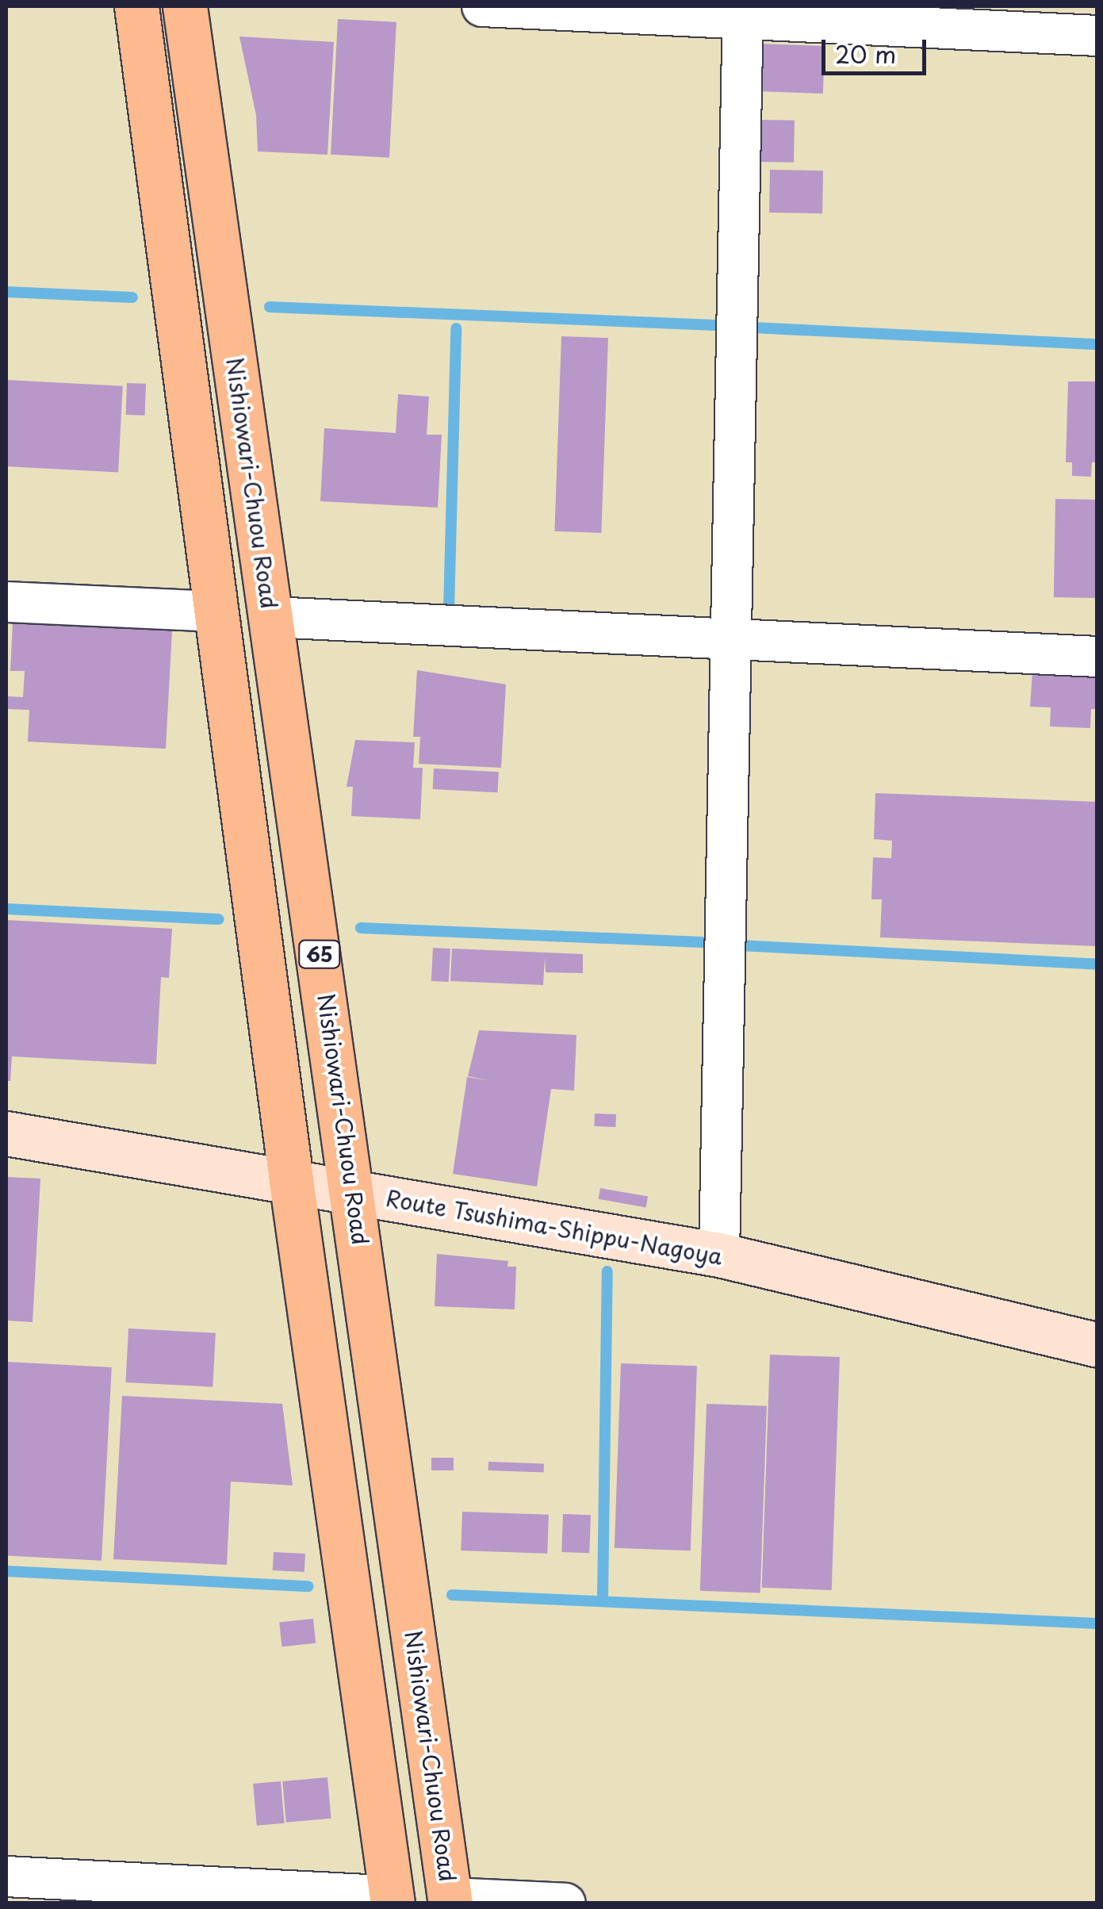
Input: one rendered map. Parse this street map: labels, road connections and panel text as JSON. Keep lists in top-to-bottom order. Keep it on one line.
{"streets":{"main road":["Nishiowari-Chuou Road","65","Route Tsushima-Shippu-Nagoya"]},"crossings":[["Nishiowari-Chuou Road","Route Tsushima-Shippu-Nagoya"]],"scale_bar":"20 m"}
